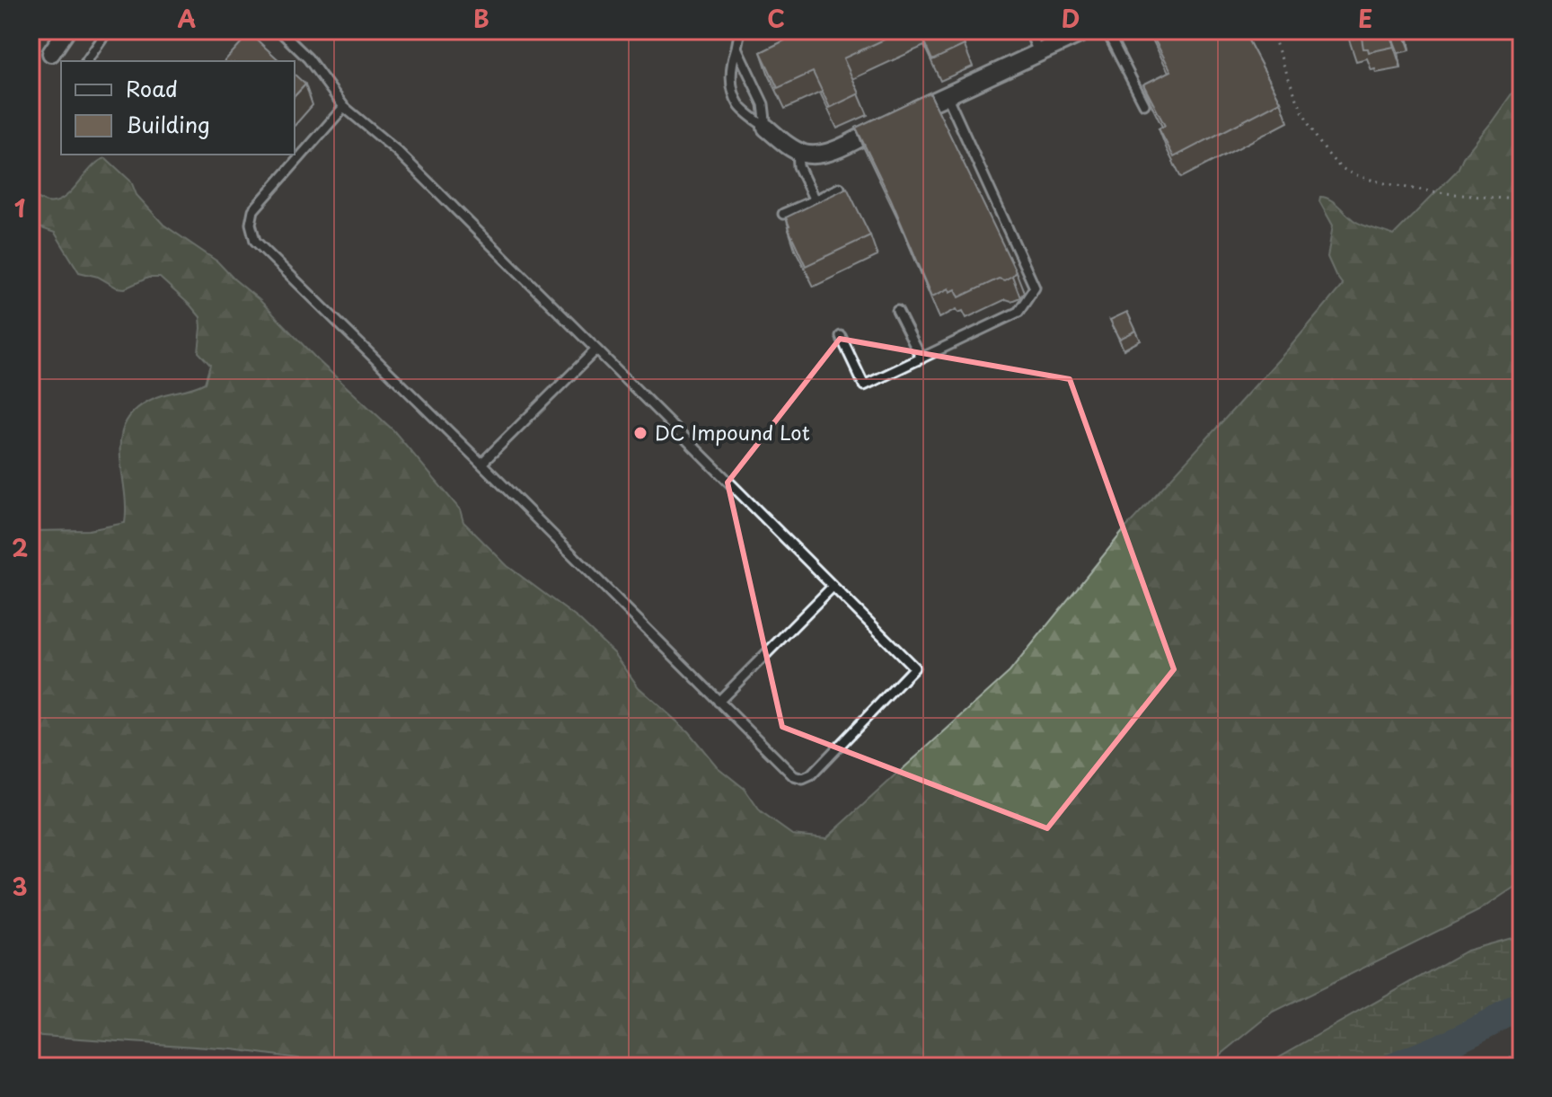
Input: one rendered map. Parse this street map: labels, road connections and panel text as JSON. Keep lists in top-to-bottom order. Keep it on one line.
{"places":["DC Impound Lot"],"legend":["Road","Building"],"grid":{"columns":["A","B","C","D","E"],"rows":["1","2","3"]}}
